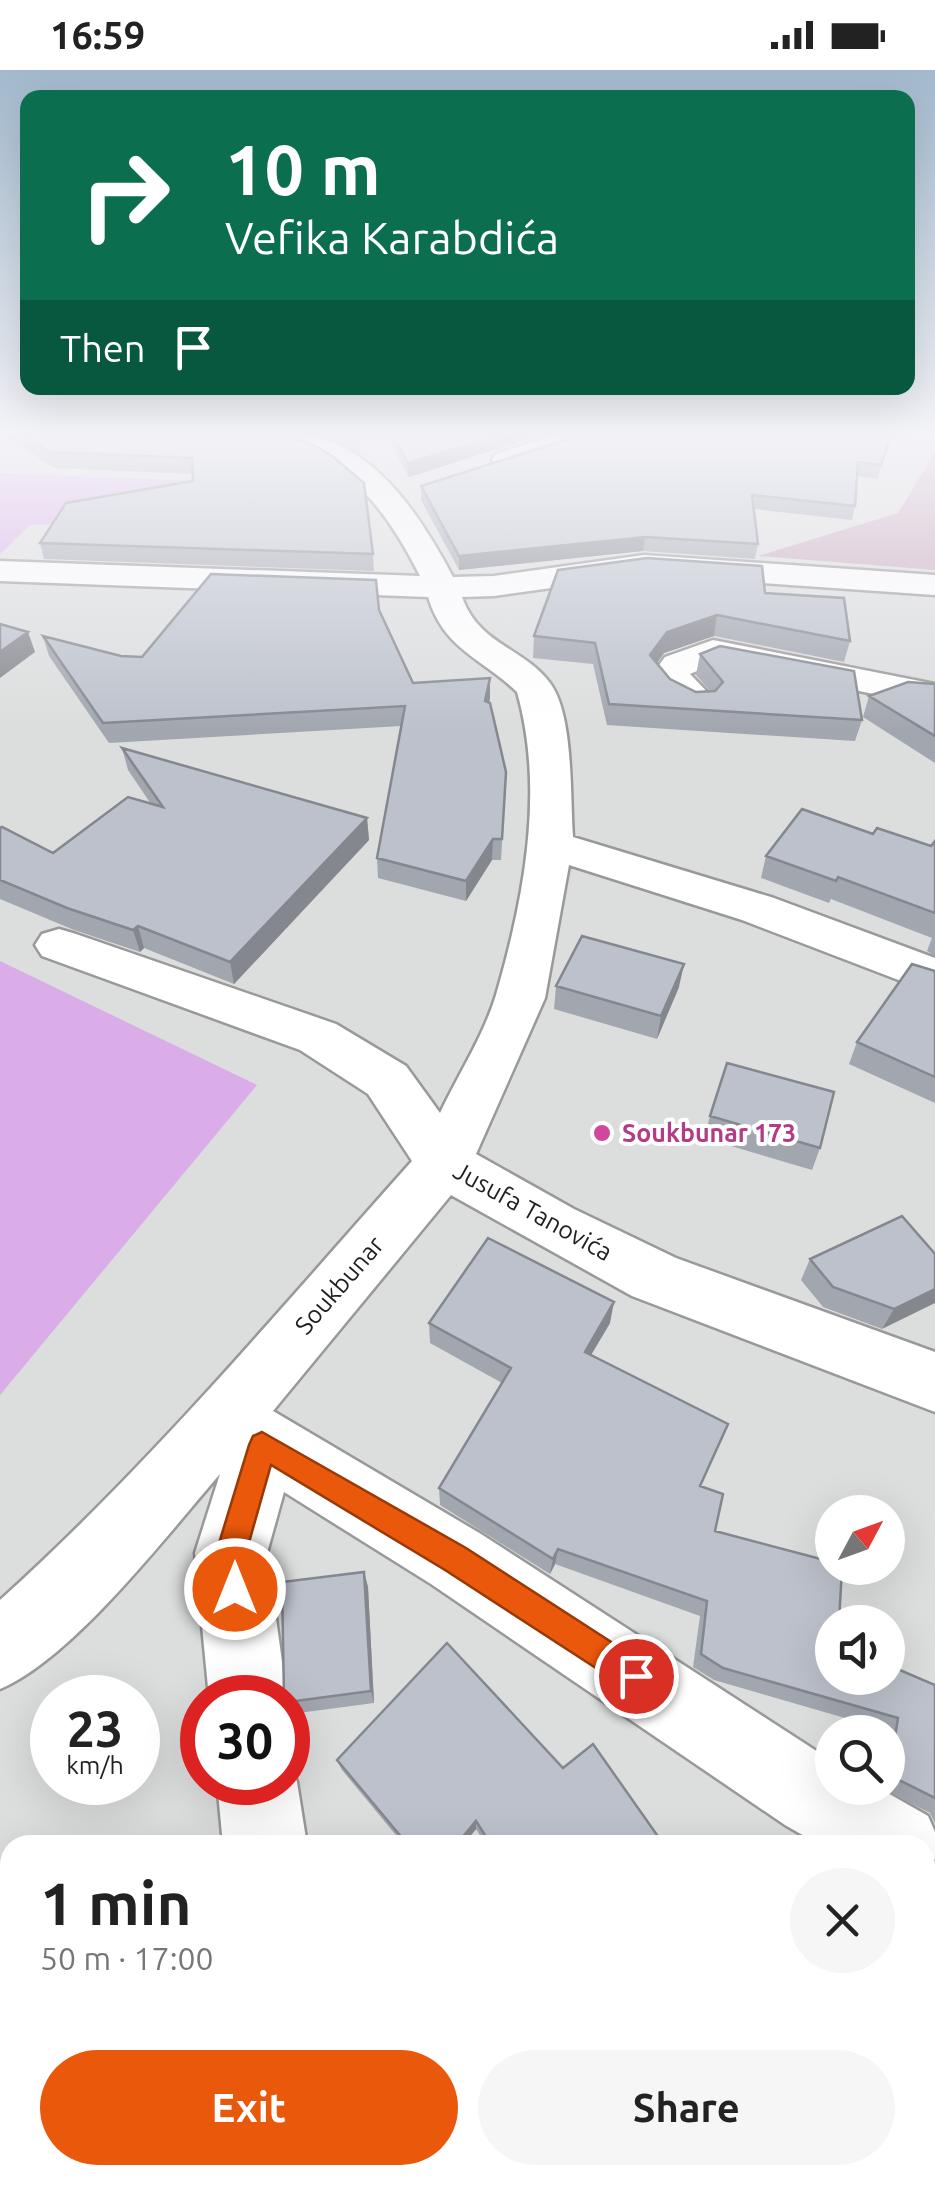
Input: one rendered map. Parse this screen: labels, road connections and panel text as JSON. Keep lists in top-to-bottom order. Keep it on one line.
{"streets":{"street":["Jusufa Tanovića","Soukbunar"]},"crossings":[["Jusufa Tanovića","Soukbunar"]],"places":["Soukbunar 173"],"north":"top right","page":{"status":"16:59","turn":["10 m","Vefika Karabdića"],"then":"Then","speed":"23 km/h","limit":"30","heading":["1 min","50 m · 17:00"],"buttons":["Exit","Share"]}}
